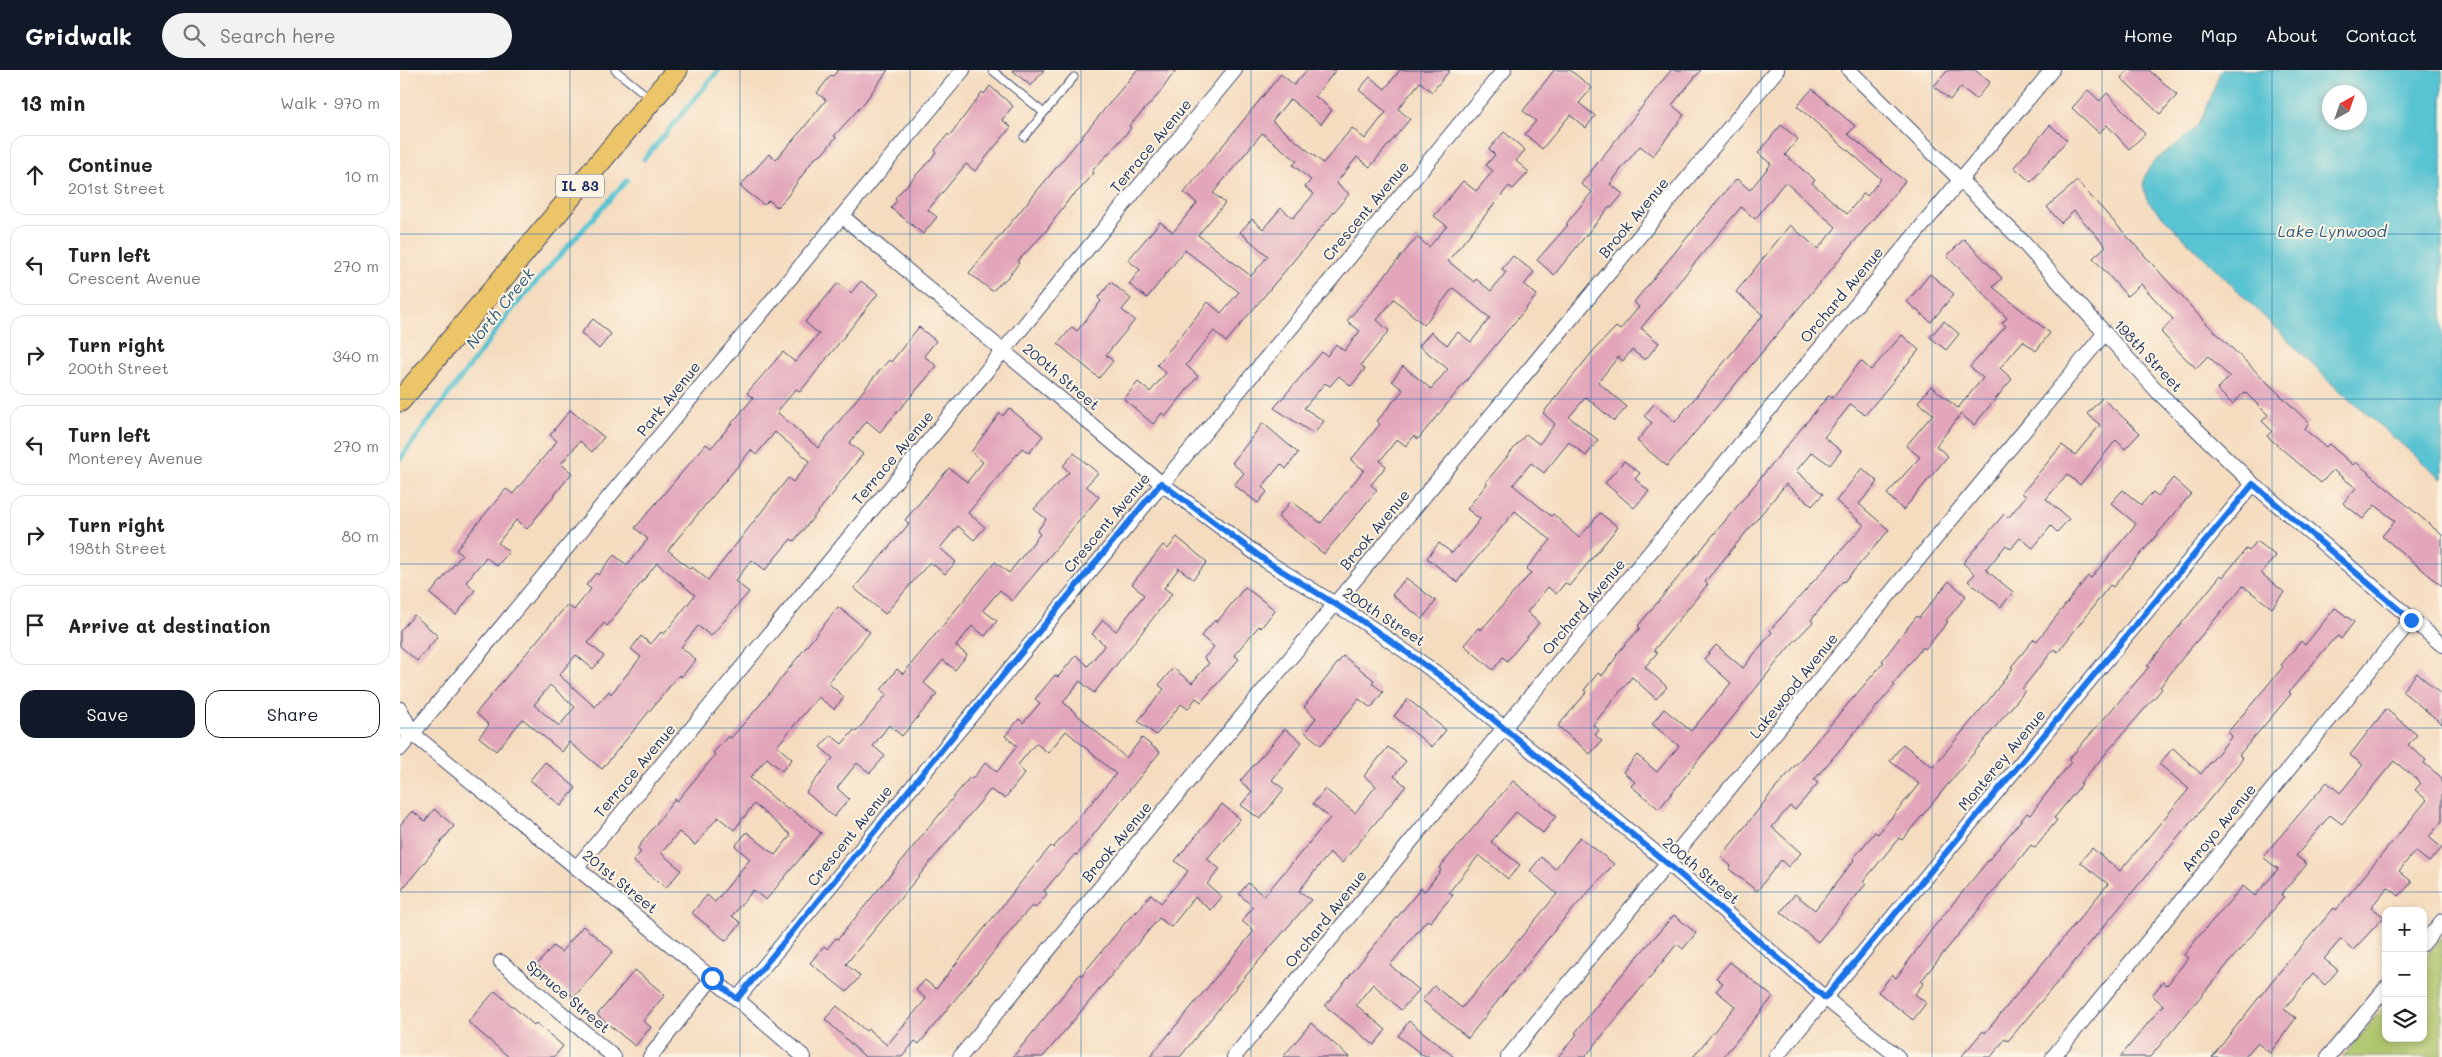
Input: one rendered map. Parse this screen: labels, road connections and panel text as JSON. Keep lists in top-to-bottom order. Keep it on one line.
{"streets":{"main road":["IL 83"],"street":["Terrace Avenue","Crescent Avenue","Brook Avenue","Orchard Avenue","198th Street","200th Street","Park Avenue","Lakewood Avenue","Monterey Avenue","Arroyo Avenue","201st Street","Spruce Street"]},"crossings":[["Terrace Avenue","200th Street"],["Terrace Avenue","201st Street"],["Crescent Avenue","200th Street"],["Crescent Avenue","201st Street"],["Brook Avenue","200th Street"],["Orchard Avenue","198th Street"],["Orchard Avenue","200th Street"],["198th Street","Lakewood Avenue"],["198th Street","Monterey Avenue"],["198th Street","Arroyo Avenue"],["200th Street","Park Avenue"],["200th Street","Lakewood Avenue"],["200th Street","Monterey Avenue"],["Park Avenue","201st Street"]],"water":["Lake Lynwood","North Creek"],"north":"top right","page":{"header":"Gridwalk","search":"Search here","nav":["Home","Map","About","Contact"],"heading":["13 min","Walk · 970 m"],"list":[["Continue","201st Street","10 m"],["Turn left","Crescent Avenue","270 m"],["Turn right","200th Street","340 m"],["Turn left","Monterey Avenue","270 m"],["Turn right","198th Street","80 m"],"Arrive at destination"],"buttons":["Save","Share"],"map_buttons":["+","−"]}}
